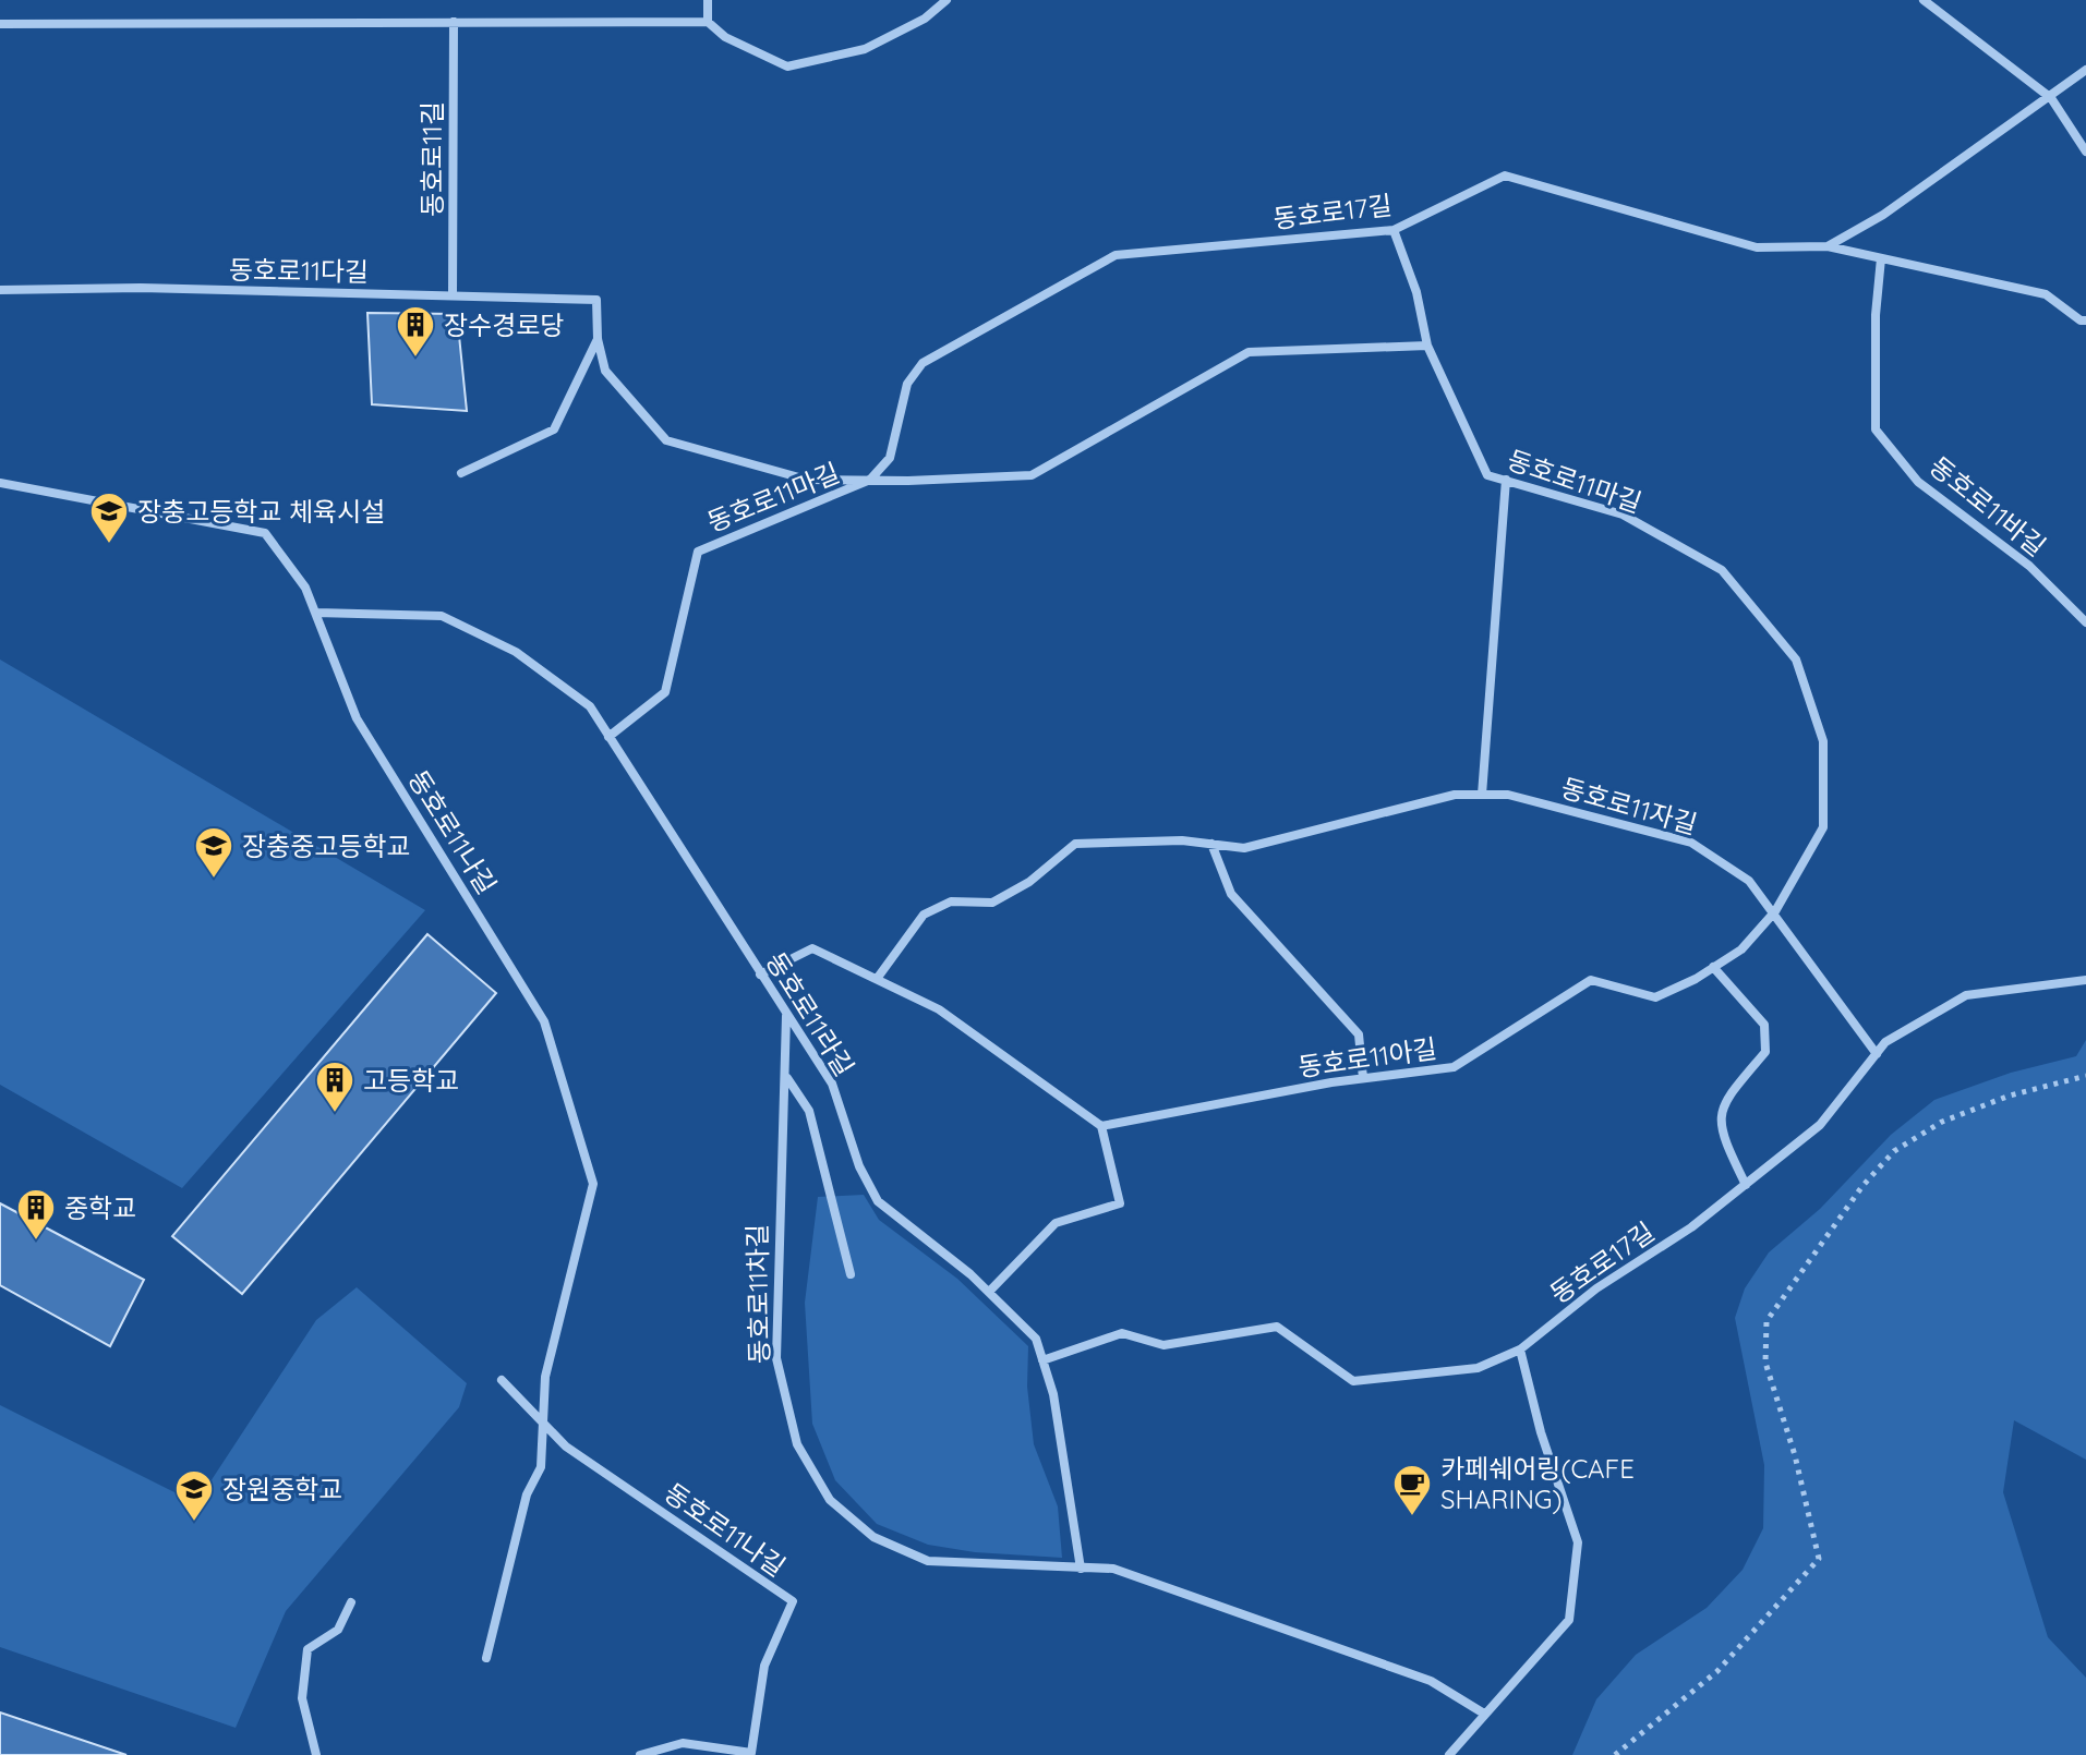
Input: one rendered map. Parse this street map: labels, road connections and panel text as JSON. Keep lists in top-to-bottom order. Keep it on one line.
{"streets":{"street":["동호로11길","동호로17길","동호로11다길","동호로11마길","동호로11바길","동호로11자길","동호로11나길","동호로11라길","동호로11아길","동호로11차길"]},"crossings":[["동호로11길","동호로11다길"],["동호로17길","동호로11마길"],["동호로17길","동호로11자길"],["동호로11다길","동호로11마길"],["동호로11마길","동호로11자길"],["동호로11마길","동호로11라길"],["동호로11마길","동호로11아길"],["동호로11자길","동호로11아길"],["동호로11나길","동호로11라길"],["동호로11라길","동호로11차길"]],"places":{"building":["장수경로당","고등학교","중학교"],"school or university":["장충고등학교 체육시설","장충중고등학교","장원중학교"],"cafe":["카페쉐어링(CAFE SHARING)"]}}
